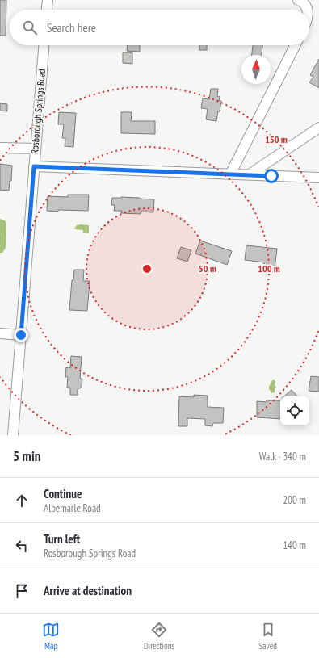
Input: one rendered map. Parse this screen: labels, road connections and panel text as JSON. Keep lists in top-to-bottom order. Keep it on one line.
{"streets":{"street":["Rosborough Springs Road"]},"north":"top","page":{"search":"Search here","heading":["5 min","Walk · 340 m"],"list":[["Continue","Albemarle Road","200 m"],["Turn left","Rosborough Springs Road","140 m"],"Arrive at destination"],"nav":["Map","Directions","Saved"]},"rings":["150 m","50 m","100 m"]}
